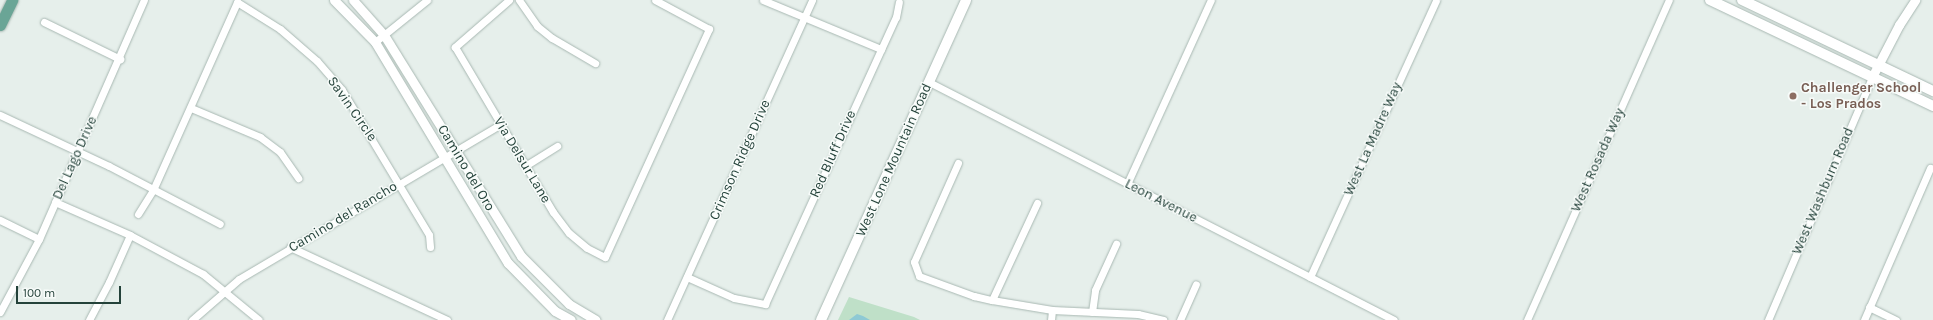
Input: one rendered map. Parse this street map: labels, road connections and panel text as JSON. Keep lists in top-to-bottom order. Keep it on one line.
{"streets":{"main road":["West Lone Mountain Road"],"street":["Savin Circle","West La Madre Way","Red Bluff Drive","Del Lago Drive","Via Delsur Lane","Crimson Ridge Drive","West Rosada Way","Camino del Oro","West Washburn Road","Leon Avenue","Camino del Rancho"]},"crossings":[["Savin Circle","Camino del Rancho"],["West La Madre Way","Leon Avenue"],["Red Bluff Drive","Crimson Ridge Drive"],["Via Delsur Lane","Camino del Rancho"],["West Lone Mountain Road","Leon Avenue"],["Camino del Oro","Camino del Rancho"]],"places":["Challenger School - Los Prados"],"scale_bar":"100 m"}
